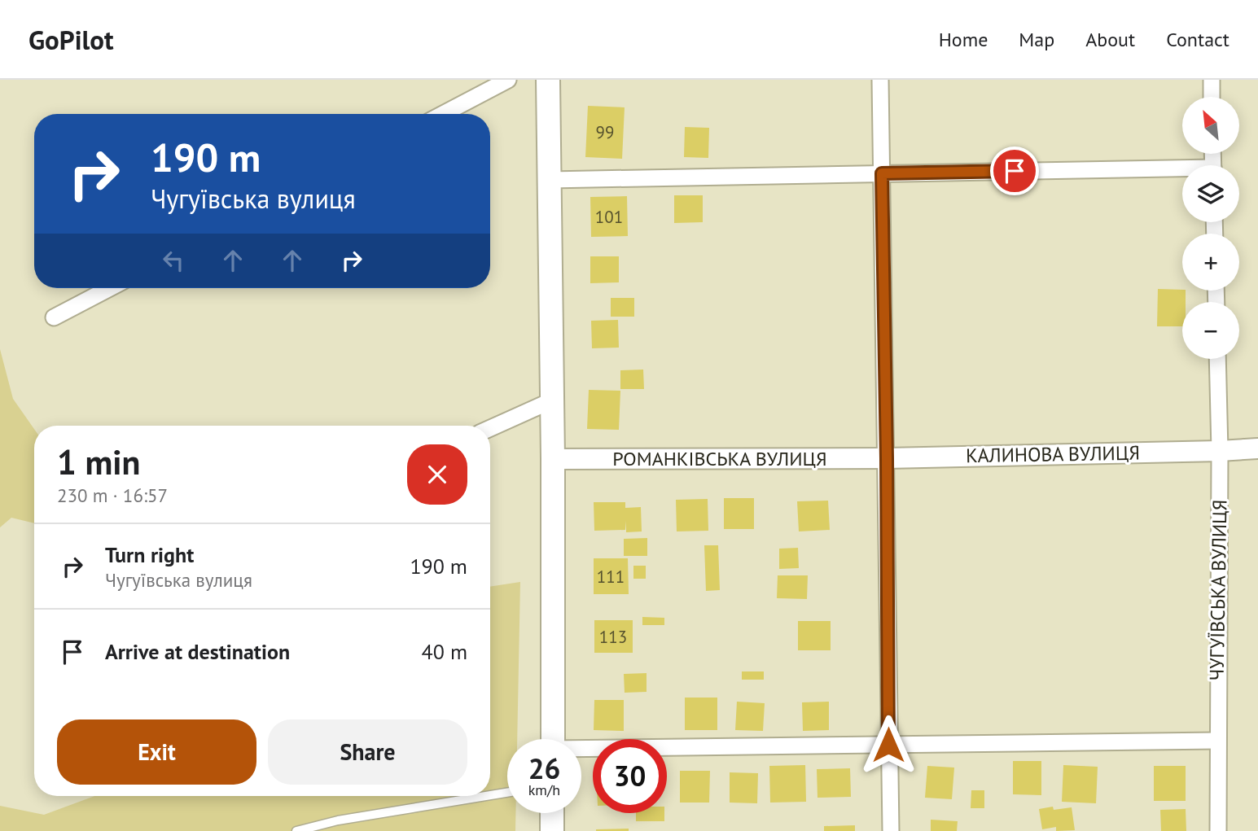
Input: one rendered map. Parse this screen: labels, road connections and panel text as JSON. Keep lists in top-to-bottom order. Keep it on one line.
{"streets":{"street":["КАЛИНОВА ВУЛИЦЯ","РОМАНКІВСЬКА ВУЛИЦЯ","ЧУГУЇВСЬКА ВУЛИЦЯ"]},"crossings":[["КАЛИНОВА ВУЛИЦЯ","РОМАНКІВСЬКА ВУЛИЦЯ"],["КАЛИНОВА ВУЛИЦЯ","ЧУГУЇВСЬКА ВУЛИЦЯ"]],"house_numbers":["99","101","111","113"],"north":"top left","page":{"header":"GoPilot","nav":["Home","Map","About","Contact"],"map_buttons":["+","−"],"turn":["190 m","Чугуївська вулиця"],"heading":["1 min","230 m · 16:57"],"list":[{"name":"Turn right","note":"Чугуївська вулиця","value":"190 m"},{"name":"Arrive at destination","value":"40 m"}],"buttons":["Exit","Share"],"speed":"26 km/h","limit":"30"}}
